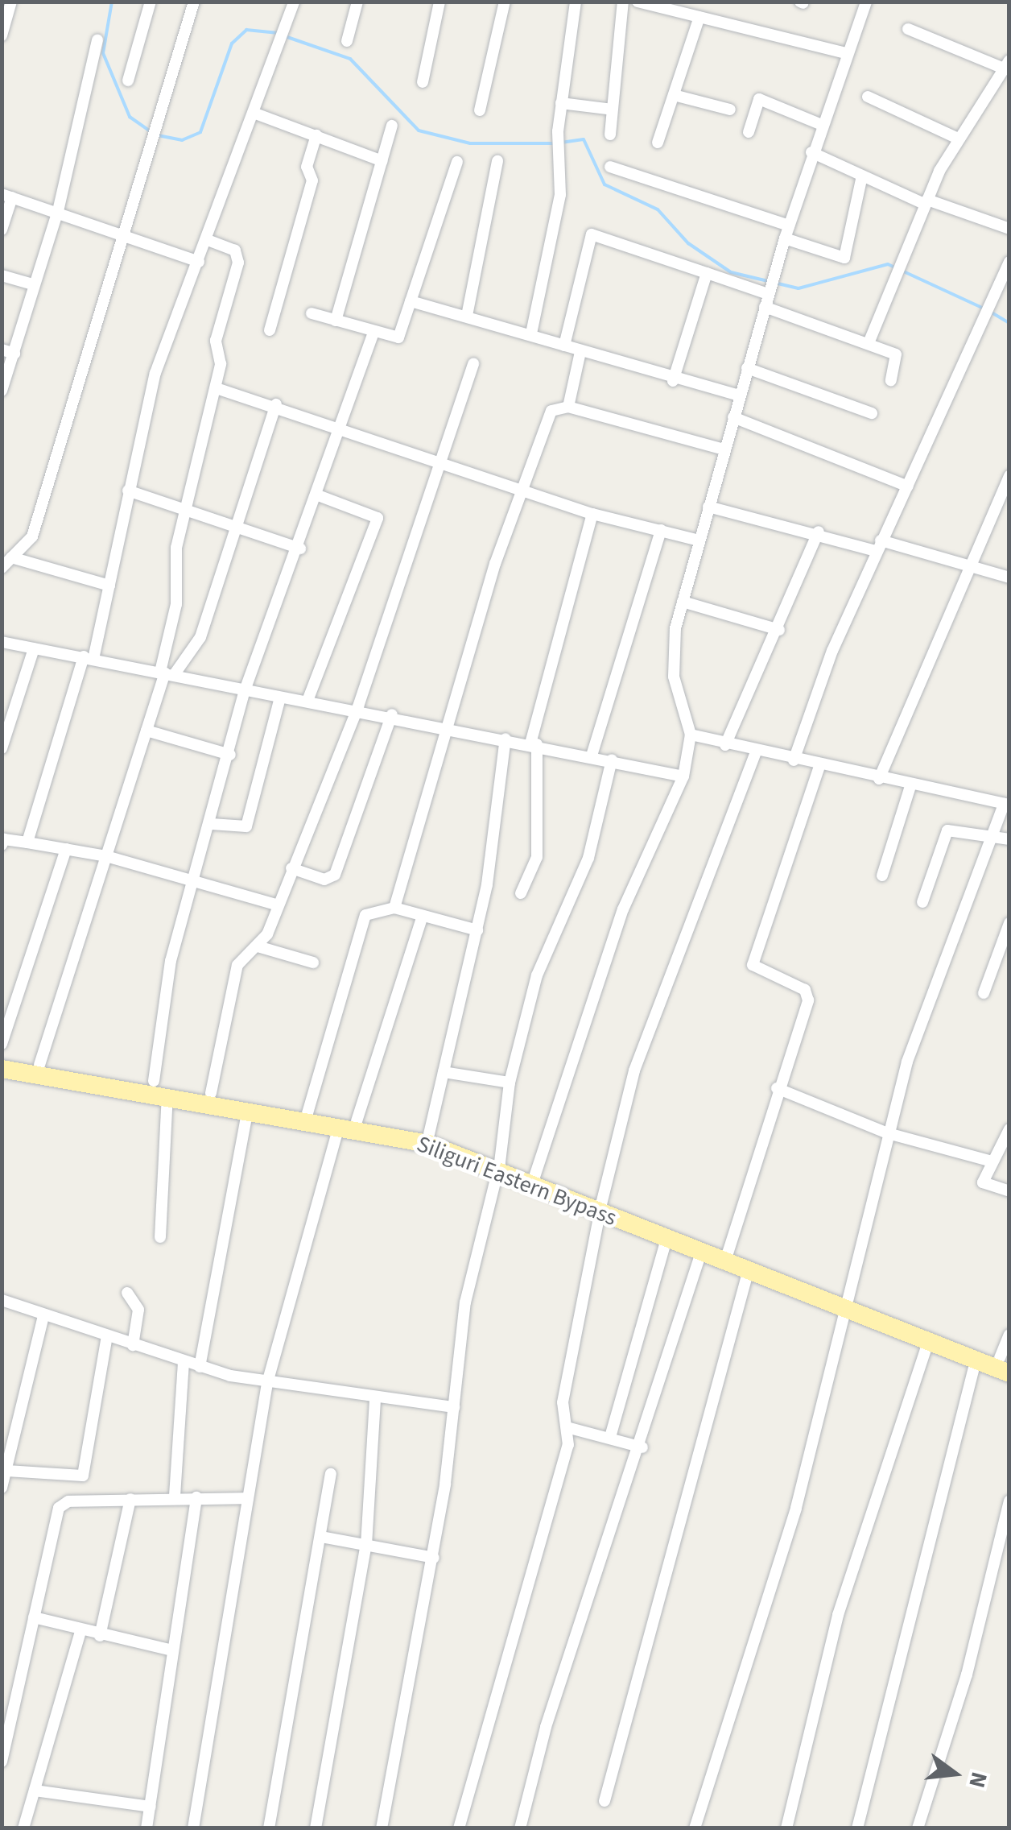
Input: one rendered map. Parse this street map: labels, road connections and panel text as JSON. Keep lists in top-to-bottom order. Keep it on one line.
{"streets":{"main road":["Siliguri Eastern Bypass"]},"north":"right"}
